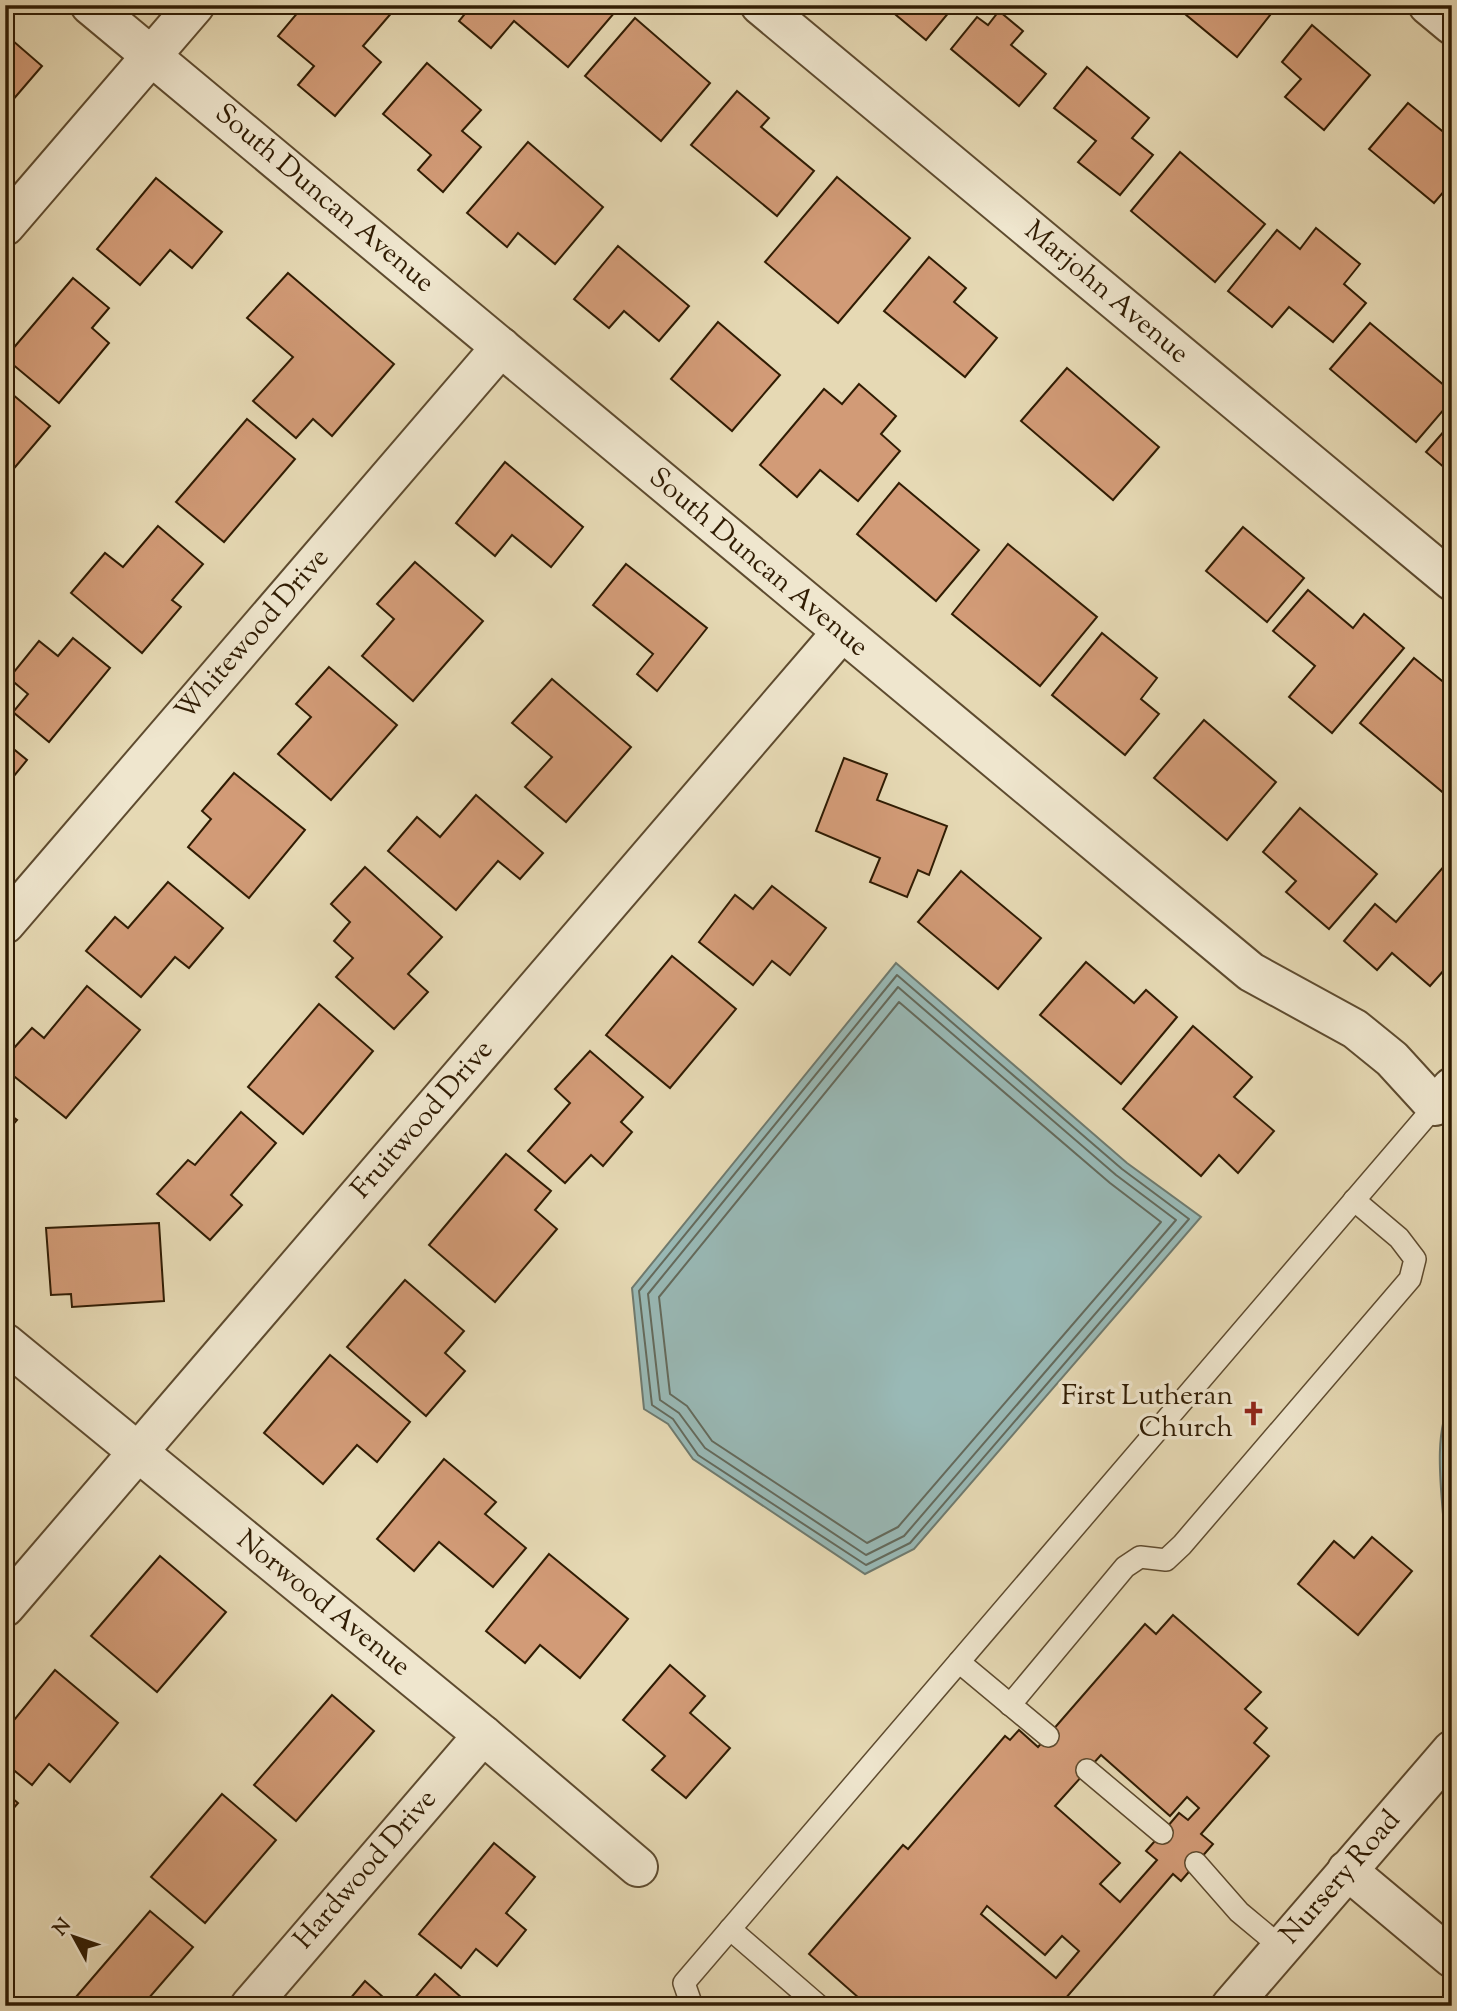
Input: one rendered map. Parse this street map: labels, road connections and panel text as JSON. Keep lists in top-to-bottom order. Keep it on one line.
{"streets":{"street":["South Duncan Avenue","Marjohn Avenue","Whitewood Drive","Fruitwood Drive","Norwood Avenue","Hardwood Drive","Nursery Road"]},"crossings":[["South Duncan Avenue","Whitewood Drive"],["South Duncan Avenue","Fruitwood Drive"],["Fruitwood Drive","Norwood Avenue"],["Norwood Avenue","Hardwood Drive"]],"places":{"church":["First Lutheran Church"]},"north":"top left"}
